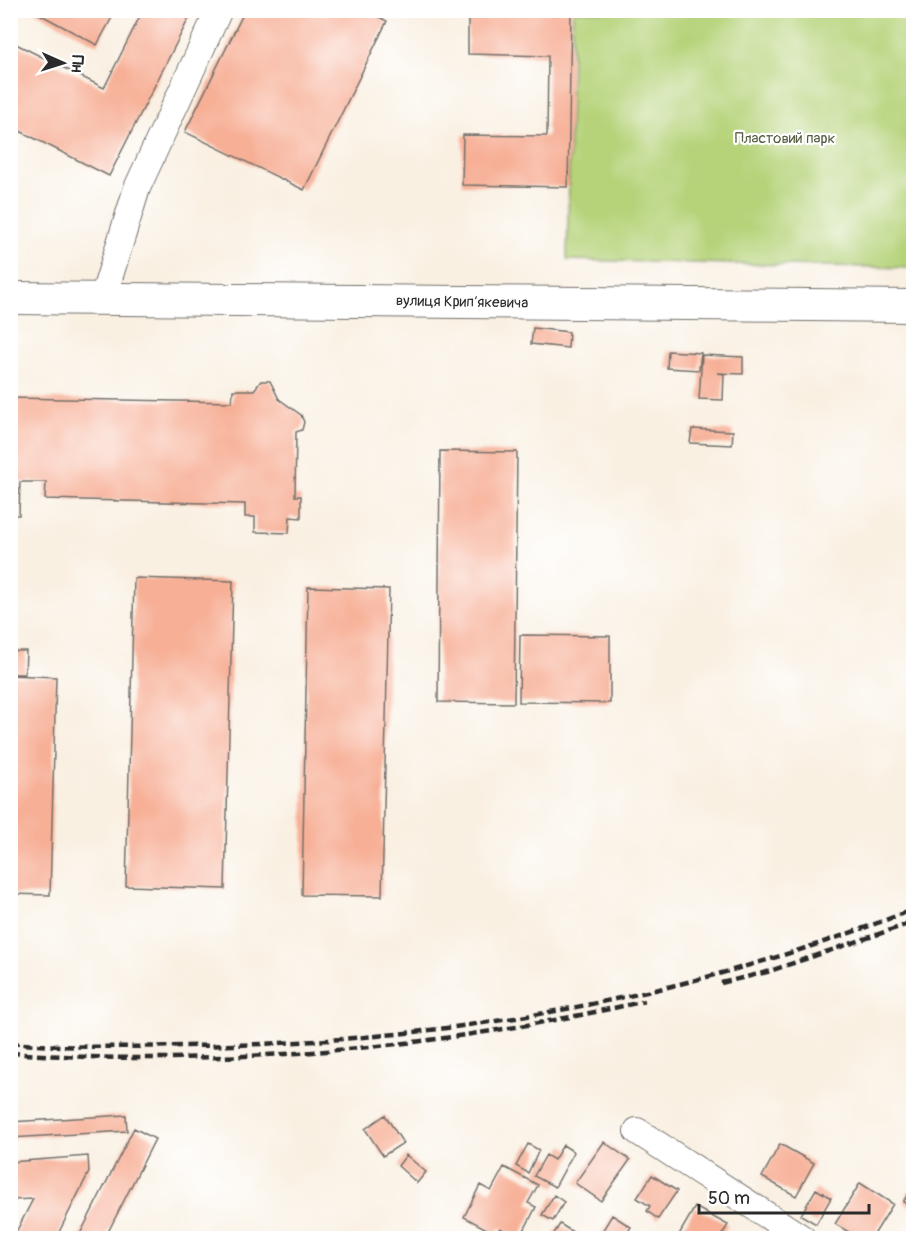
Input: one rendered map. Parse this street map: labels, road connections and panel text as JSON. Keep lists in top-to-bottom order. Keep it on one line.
{"streets":{"main road":["вулиця Крипʼякевича"]},"parks":["Пластовий парк"],"scale_bar":"50 m","north":"right"}
